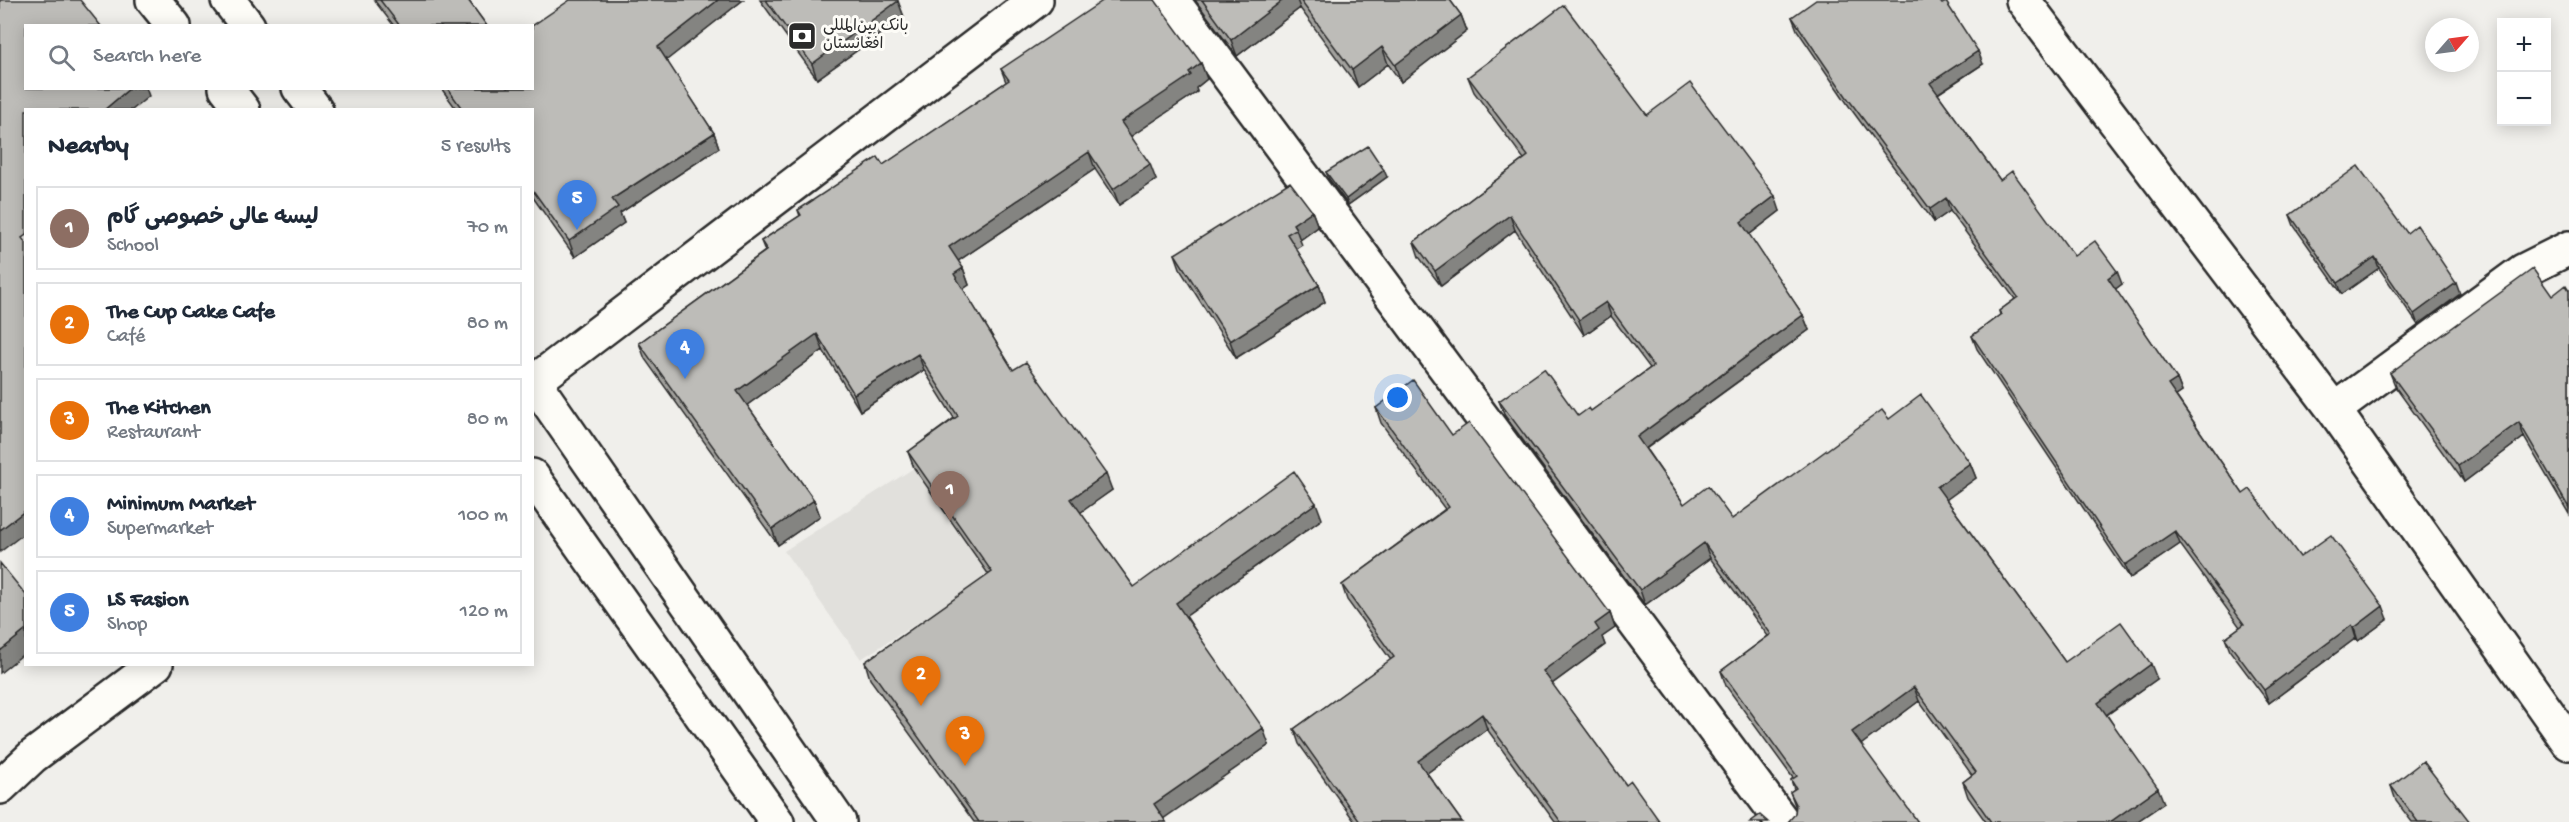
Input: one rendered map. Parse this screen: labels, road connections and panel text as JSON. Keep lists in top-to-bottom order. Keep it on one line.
{"places":{"bank":["بانک بین‌المللی افغانستان"]},"north":"top right","page":{"map_buttons":["+","−"],"search":"Search here","heading":["Nearby","5 results"],"pins":["5","4","1","2","3"],"list":[{"mark":"1","name":"لیسه عالی خصوصی گام","note":"School","value":"70 m"},{"mark":"2","name":"The Cup Cake Cafe","note":"Café","value":"80 m"},{"mark":"3","name":"The Kitchen","note":"Restaurant","value":"80 m"},{"mark":"4","name":"Minimum Market","note":"Supermarket","value":"100 m"},{"mark":"5","name":"LS Fasion","note":"Shop","value":"120 m"}]}}
